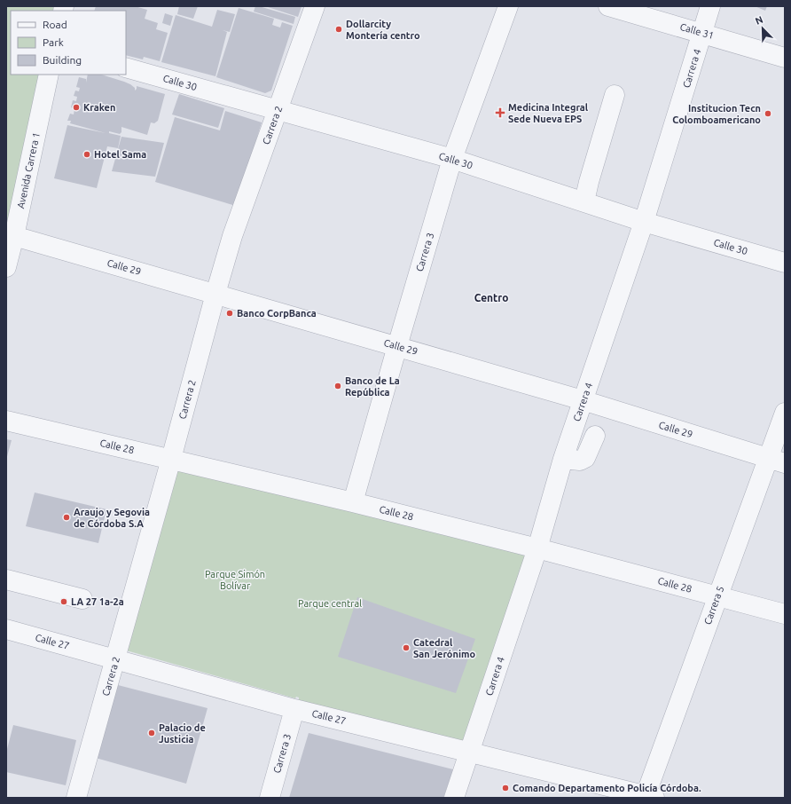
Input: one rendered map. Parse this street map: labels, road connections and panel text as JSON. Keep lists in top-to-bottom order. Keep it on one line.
{"streets":{"street":["Calle 31","Carrera 4","Calle 30","Carrera 2","Avenida Carrera 1","Carrera 3","Calle 29","Calle 28","Carrera 5","Calle 27"]},"crossings":[["Calle 31","Carrera 4"],["Carrera 4","Calle 30"],["Carrera 4","Calle 29"],["Carrera 4","Calle 28"],["Carrera 4","Calle 27"],["Calle 30","Carrera 2"],["Calle 30","Carrera 3"],["Carrera 2","Calle 29"],["Carrera 2","Calle 28"],["Carrera 2","Calle 27"],["Avenida Carrera 1","Calle 29"],["Carrera 3","Calle 29"],["Carrera 3","Calle 28"],["Carrera 3","Calle 27"],["Calle 29","Carrera 5"],["Calle 28","Carrera 5"],["Carrera 5","Calle 27"]],"districts":["Centro"],"parks":["Parque Simón Bolívar","Parque central"],"places":{"other":["Dollarcity Montería centro","Kraken","Institucion Tecn Colomboamericano","Hotel Sama","Banco CorpBanca","Banco de La República","Araujo y Segovia de Córdoba S.A","LA 27 1a-2a","Catedral San Jerónimo","Palacio de Justicia","Comando Departamento Policía Córdoba."],"health":["Medicina Integral Sede Nueva EPS"]},"legend":["Road","Park","Building"],"north":"top left"}
